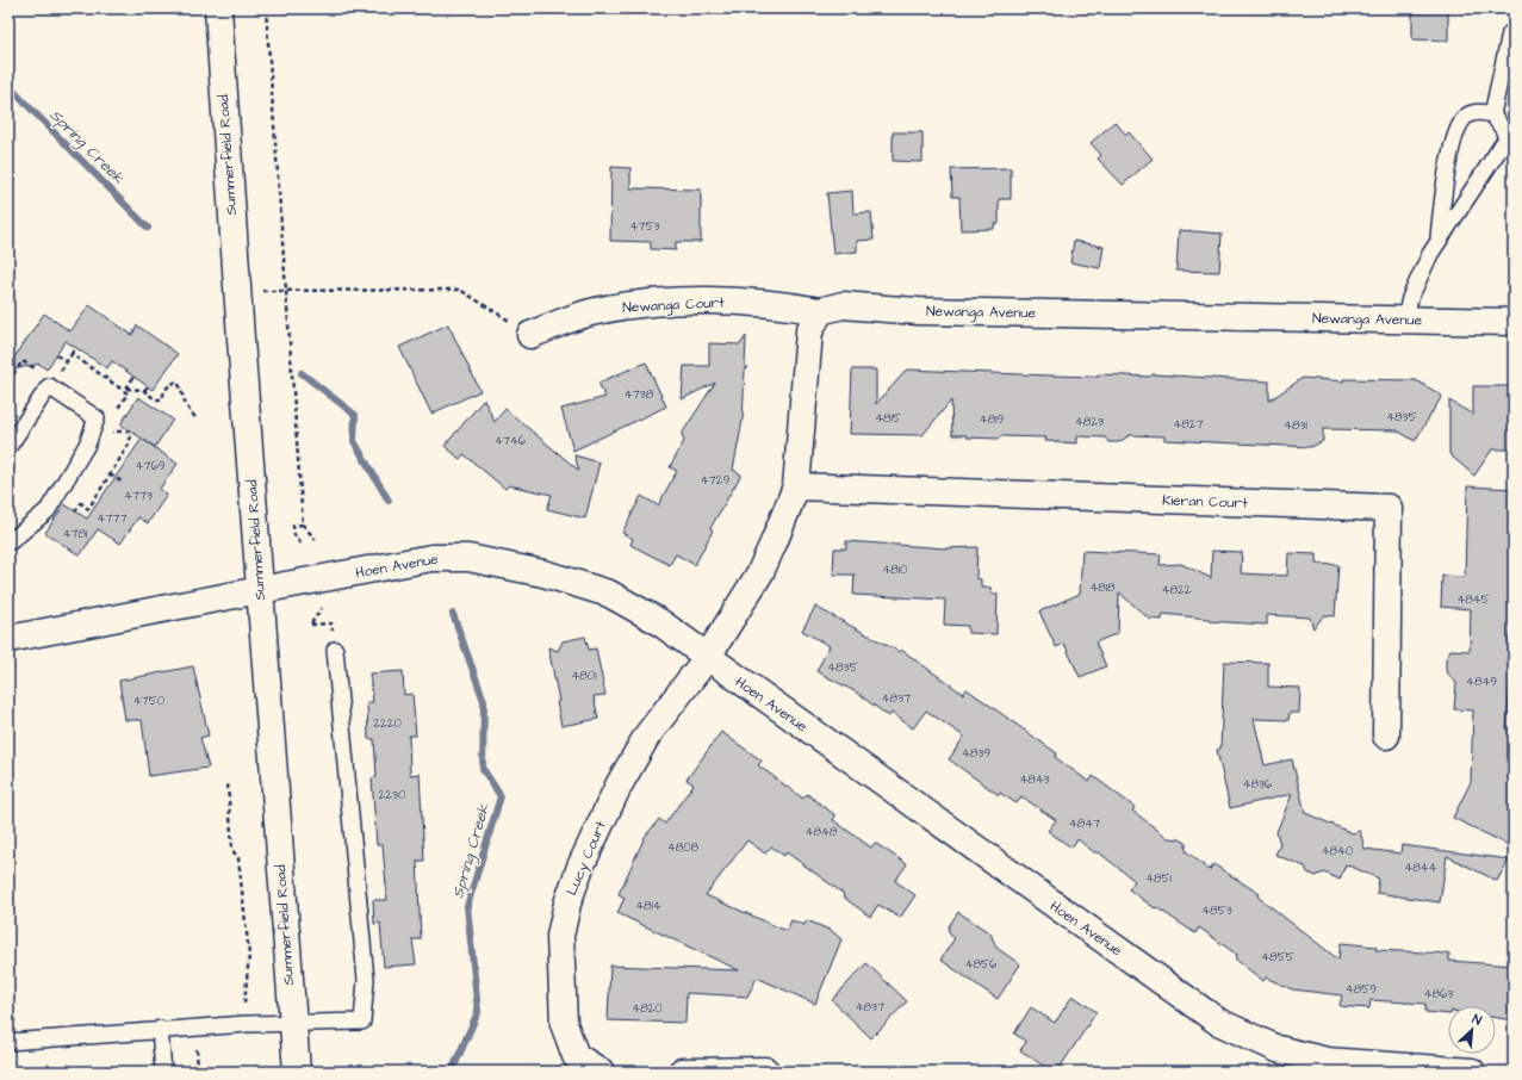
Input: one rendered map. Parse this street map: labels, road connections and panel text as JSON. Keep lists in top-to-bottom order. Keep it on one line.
{"streets":{"street":["Summerfield Road","Newanga Court","Newanga Avenue","Kieran Court","Hoen Avenue","Lucy Court"]},"crossings":[["Summerfield Road","Hoen Avenue"],["Newanga Court","Newanga Avenue"],["Hoen Avenue","Lucy Court"]],"water":["Spring Creek"],"house_numbers":["4753","4738","4835","4815","4819","4823","4827","4831","4746","4769","4729","4773","4777","4781","4810","4818","4822","4845","4835","4801","4849","4837","4750","2220","4839","4843","4836","2230","4847","4848","4808","4840","4844","4851","4814","4853","4855","4856","4859","4863","4837","4820"],"north":"top right"}
